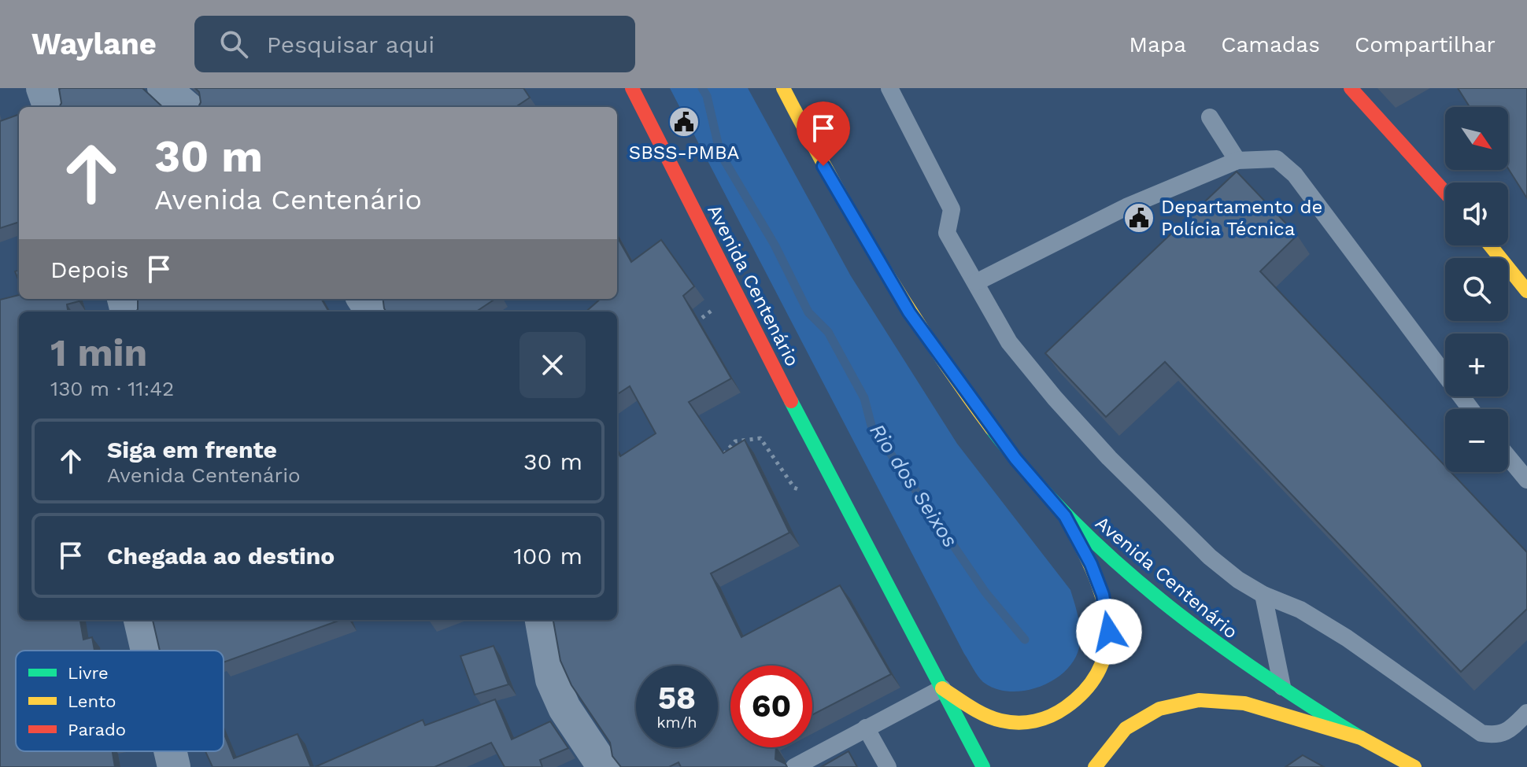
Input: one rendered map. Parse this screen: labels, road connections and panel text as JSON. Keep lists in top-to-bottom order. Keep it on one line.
{"streets":{"main road":["Avenida Centenário"]},"water":["Rio dos Seixos"],"places":{"public building":["SBSS-PMBA","Departamento de Polícia Técnica"]},"legend":["Livre","Lento","Parado"],"north":"bottom right","page":{"header":"Waylane","search":"Pesquisar aqui","nav":["Mapa","Camadas","Compartilhar"],"map_buttons":["+","−"],"turn":["30 m","Avenida Centenário"],"then":"Depois","heading":["1 min","130 m · 11:42"],"list":[{"name":"Siga em frente","note":"Avenida Centenário","value":"30 m"},{"name":"Chegada ao destino","value":"100 m"}],"speed":"58 km/h","limit":"60"}}
